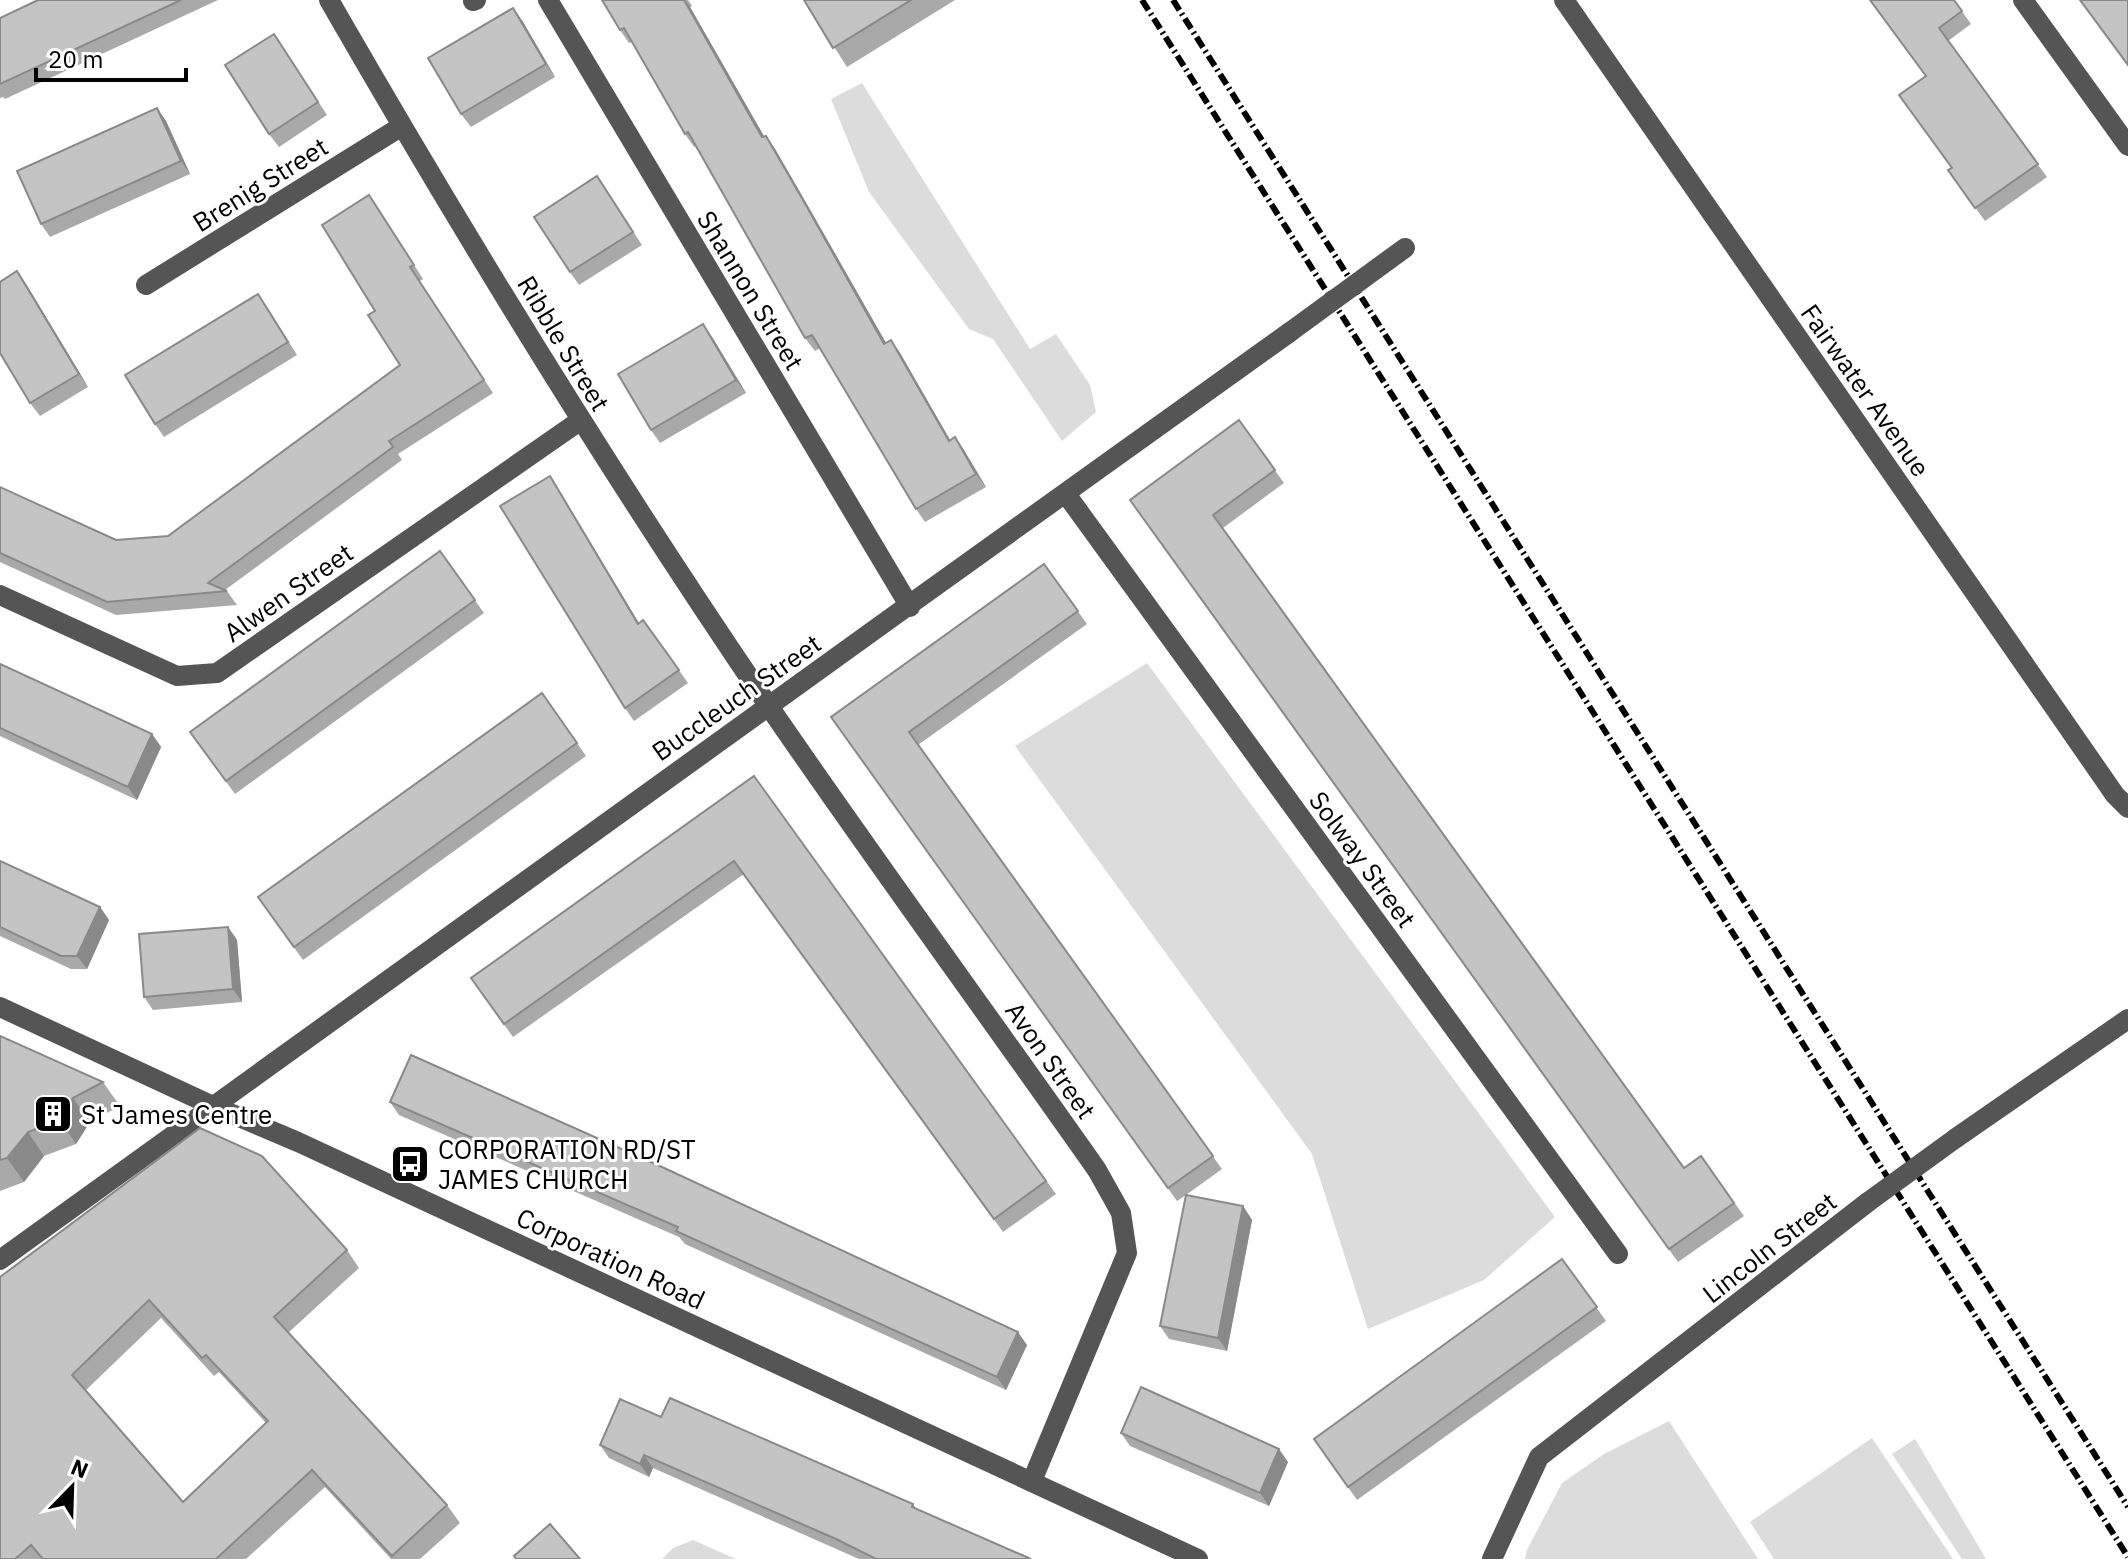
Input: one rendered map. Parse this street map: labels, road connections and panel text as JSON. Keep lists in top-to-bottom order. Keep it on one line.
{"streets":{"street":["Brenig Street","Shannon Street","Ribble Street","Fairwater Avenue","Alwen Street","Buccleuch Street","Solway Street","Avon Street","Lincoln Street","Corporation Road"]},"crossings":[["Brenig Street","Ribble Street"],["Shannon Street","Buccleuch Street"],["Ribble Street","Alwen Street"],["Ribble Street","Buccleuch Street"],["Ribble Street","Avon Street"],["Buccleuch Street","Solway Street"],["Buccleuch Street","Avon Street"],["Buccleuch Street","Corporation Road"],["Avon Street","Corporation Road"]],"places":{"building":["St James Centre"],"bus stop":["CORPORATION RD/ST JAMES CHURCH"]},"scale_bar":"20 m","north":"top right"}
